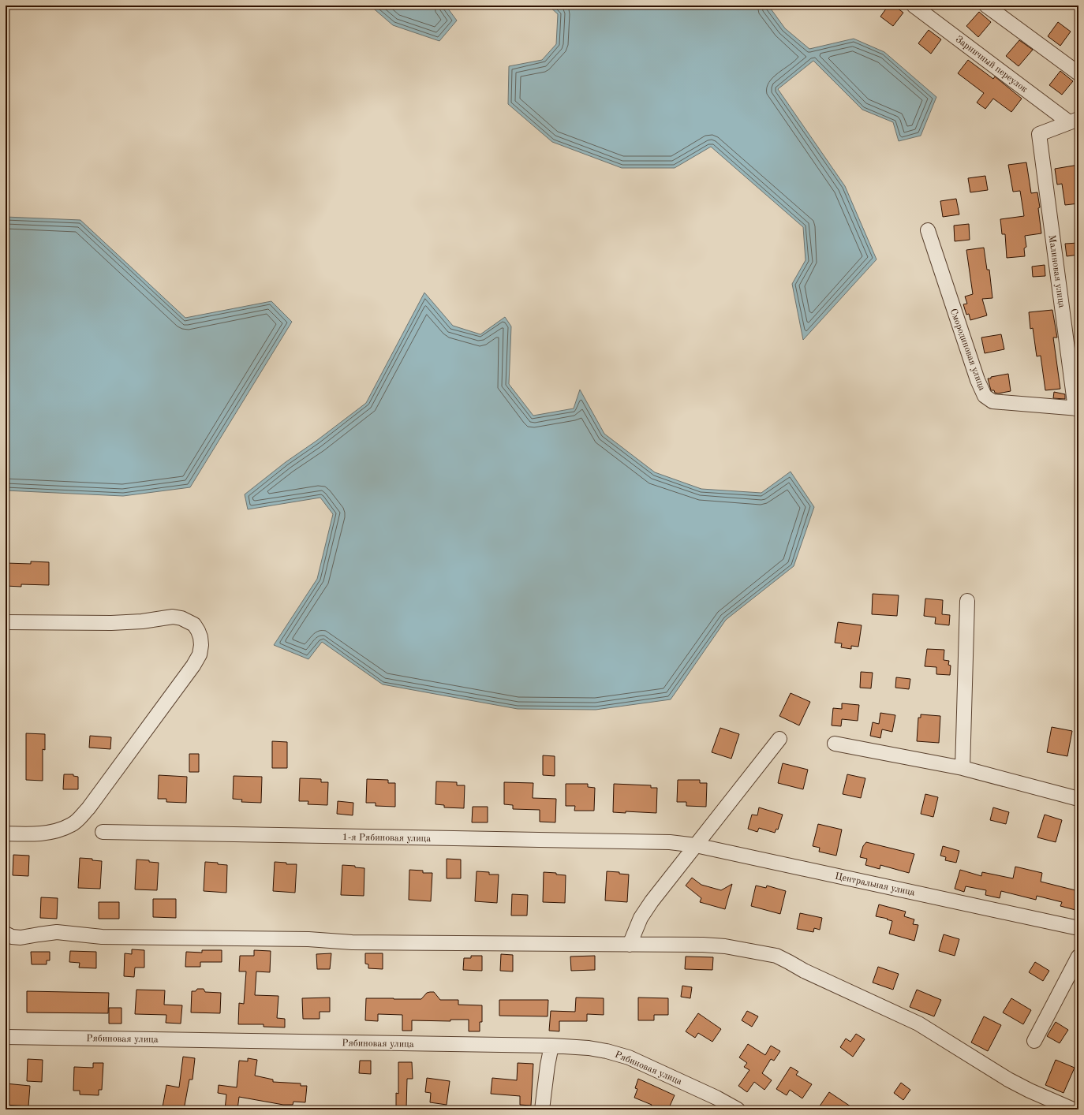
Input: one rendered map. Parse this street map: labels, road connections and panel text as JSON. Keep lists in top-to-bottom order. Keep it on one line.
{"streets":{"street":["Зарничный переулок","Малиновая улица","Смородиновая улица","1-я Рябиновая улица","Центральная улица","Рябиновая улица"]},"crossings":[["Зарничный переулок","Малиновая улица"],["Малиновая улица","Смородиновая улица"],["1-я Рябиновая улица","Центральная улица"]]}
